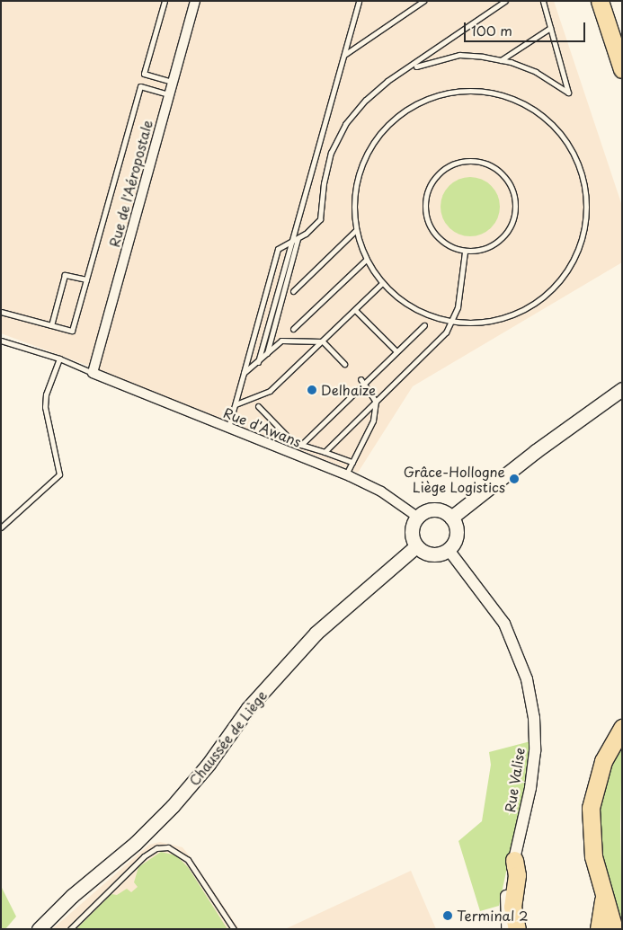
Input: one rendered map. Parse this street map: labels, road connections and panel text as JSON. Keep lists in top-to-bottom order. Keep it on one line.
{"streets":{"main road":["Chaussée de Liège"],"street":["Rue de l'Aéropostale","Rue d'Awans","Rue Valise"]},"crossings":[["Rue de l'Aéropostale","Rue d'Awans"],["Rue d'Awans","Chaussée de Liège"],["Rue d'Awans","Rue Valise"],["Chaussée de Liège","Rue Valise"]],"places":["Delhaize","Grâce-Hollogne Liège Logistics","Terminal 2"],"scale_bar":"100 m"}
